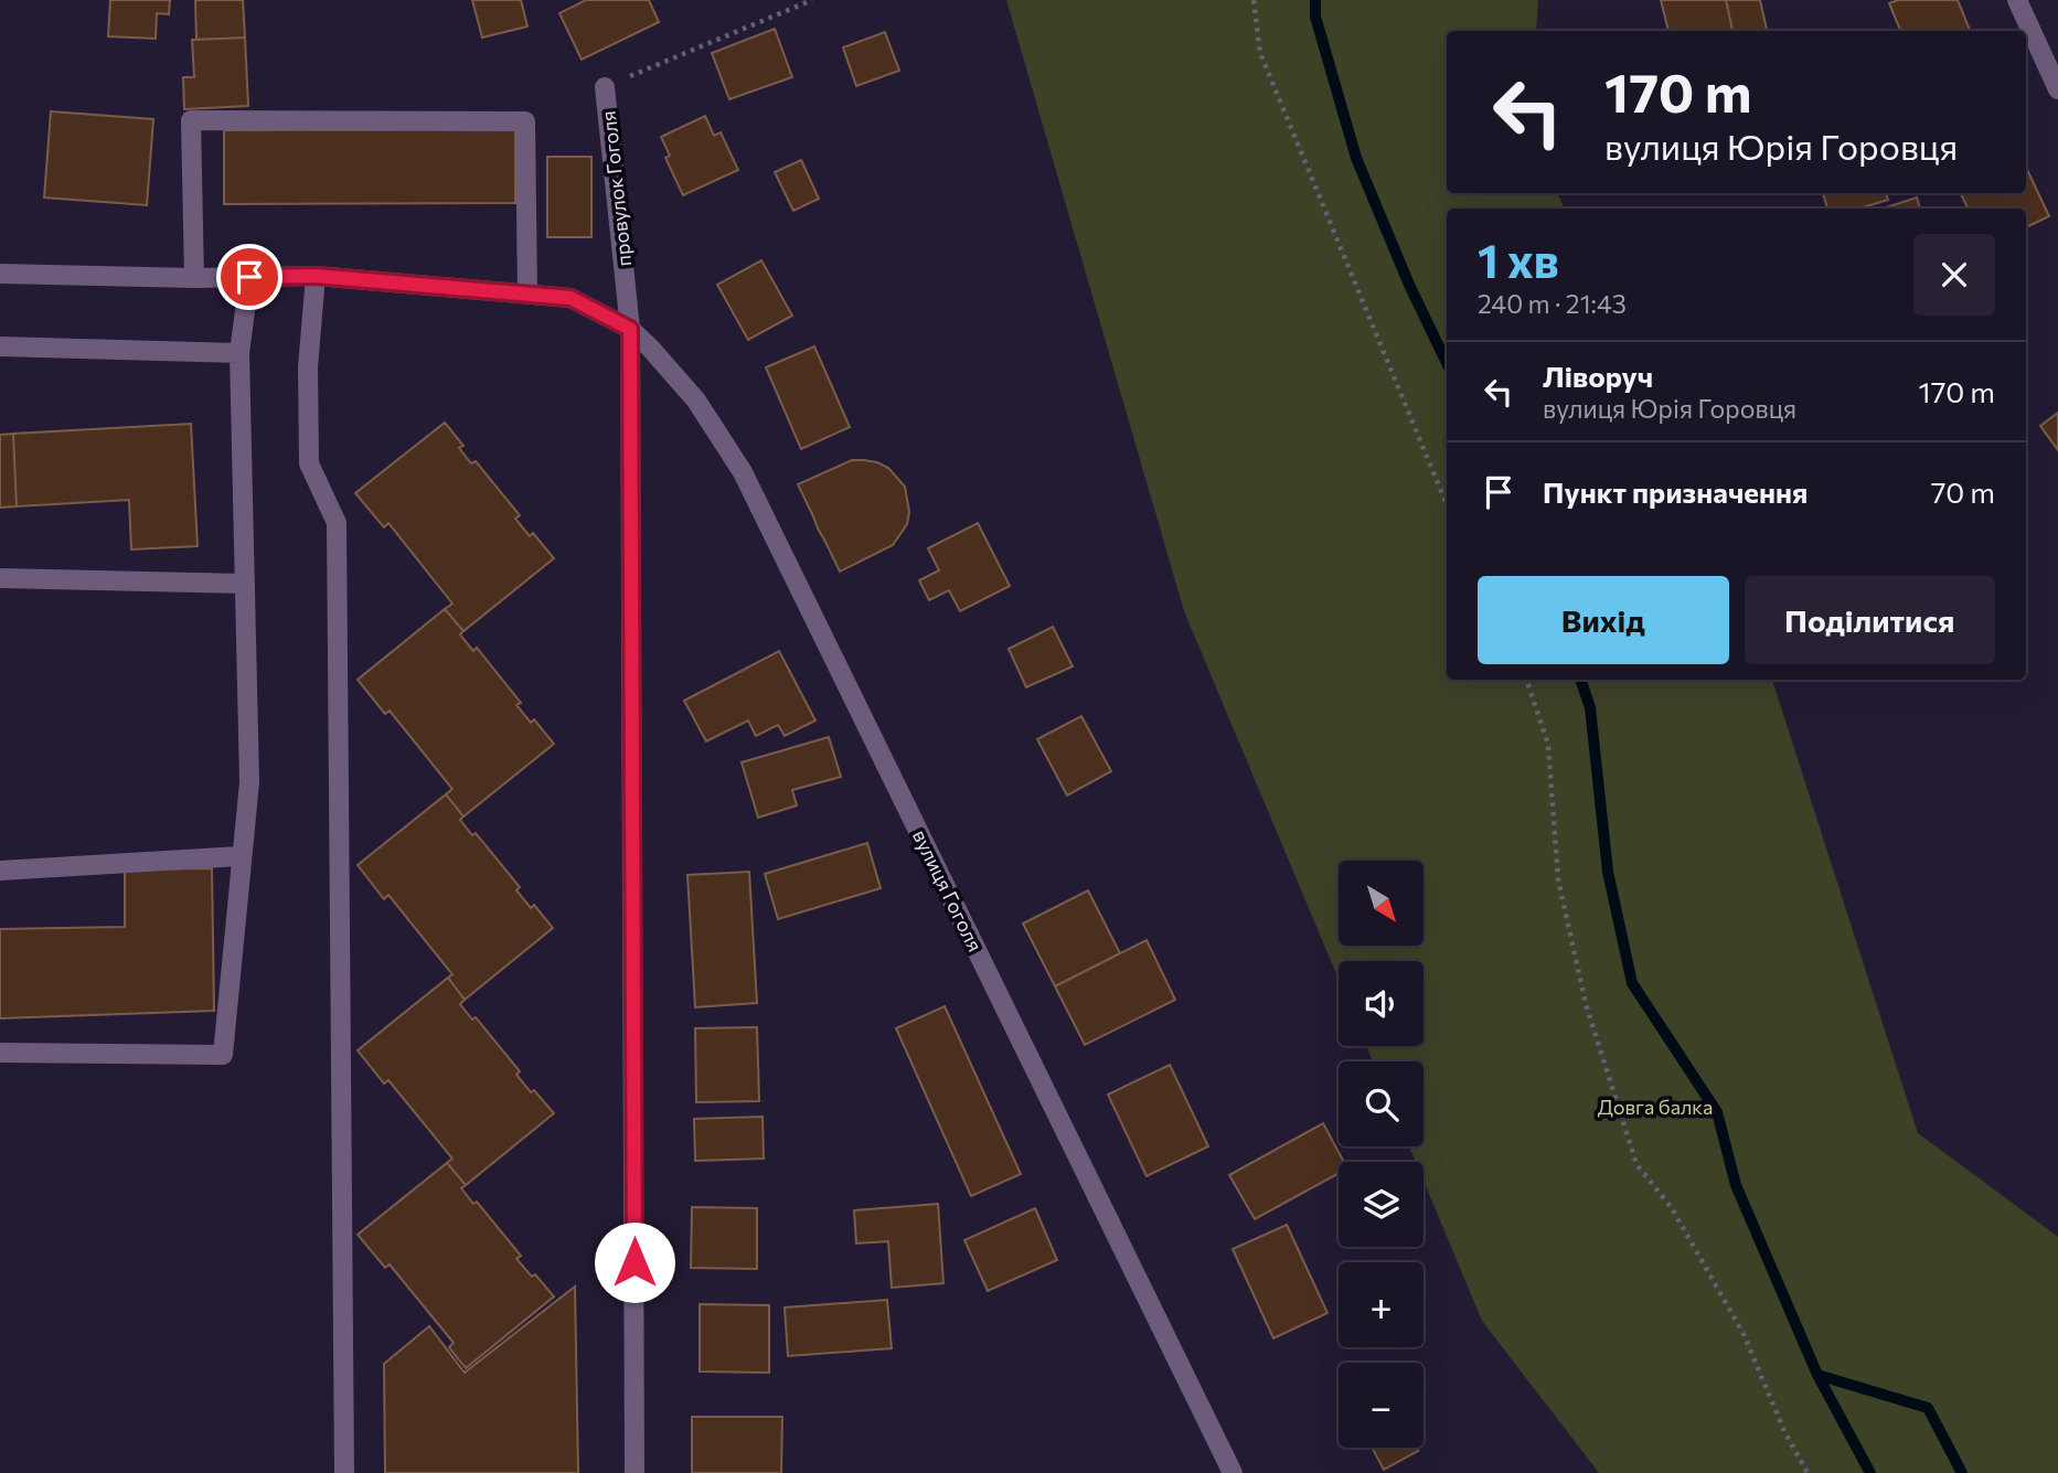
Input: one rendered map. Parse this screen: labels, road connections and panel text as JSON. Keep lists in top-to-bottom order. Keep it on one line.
{"streets":{"street":["провулок Гоголя","вулиця Гоголя"]},"crossings":[["провулок Гоголя","вулиця Гоголя"]],"parks":["Довга балка"],"north":"bottom right","page":{"turn":["170 m","вулиця Юрія Горовця"],"heading":["1 хв","240 m · 21:43"],"list":[{"name":"Ліворуч","note":"вулиця Юрія Горовця","value":"170 m"},{"name":"Пункт призначення","value":"70 m"}],"buttons":["Вихід","Поділитися"],"map_buttons":["+","−"]}}
